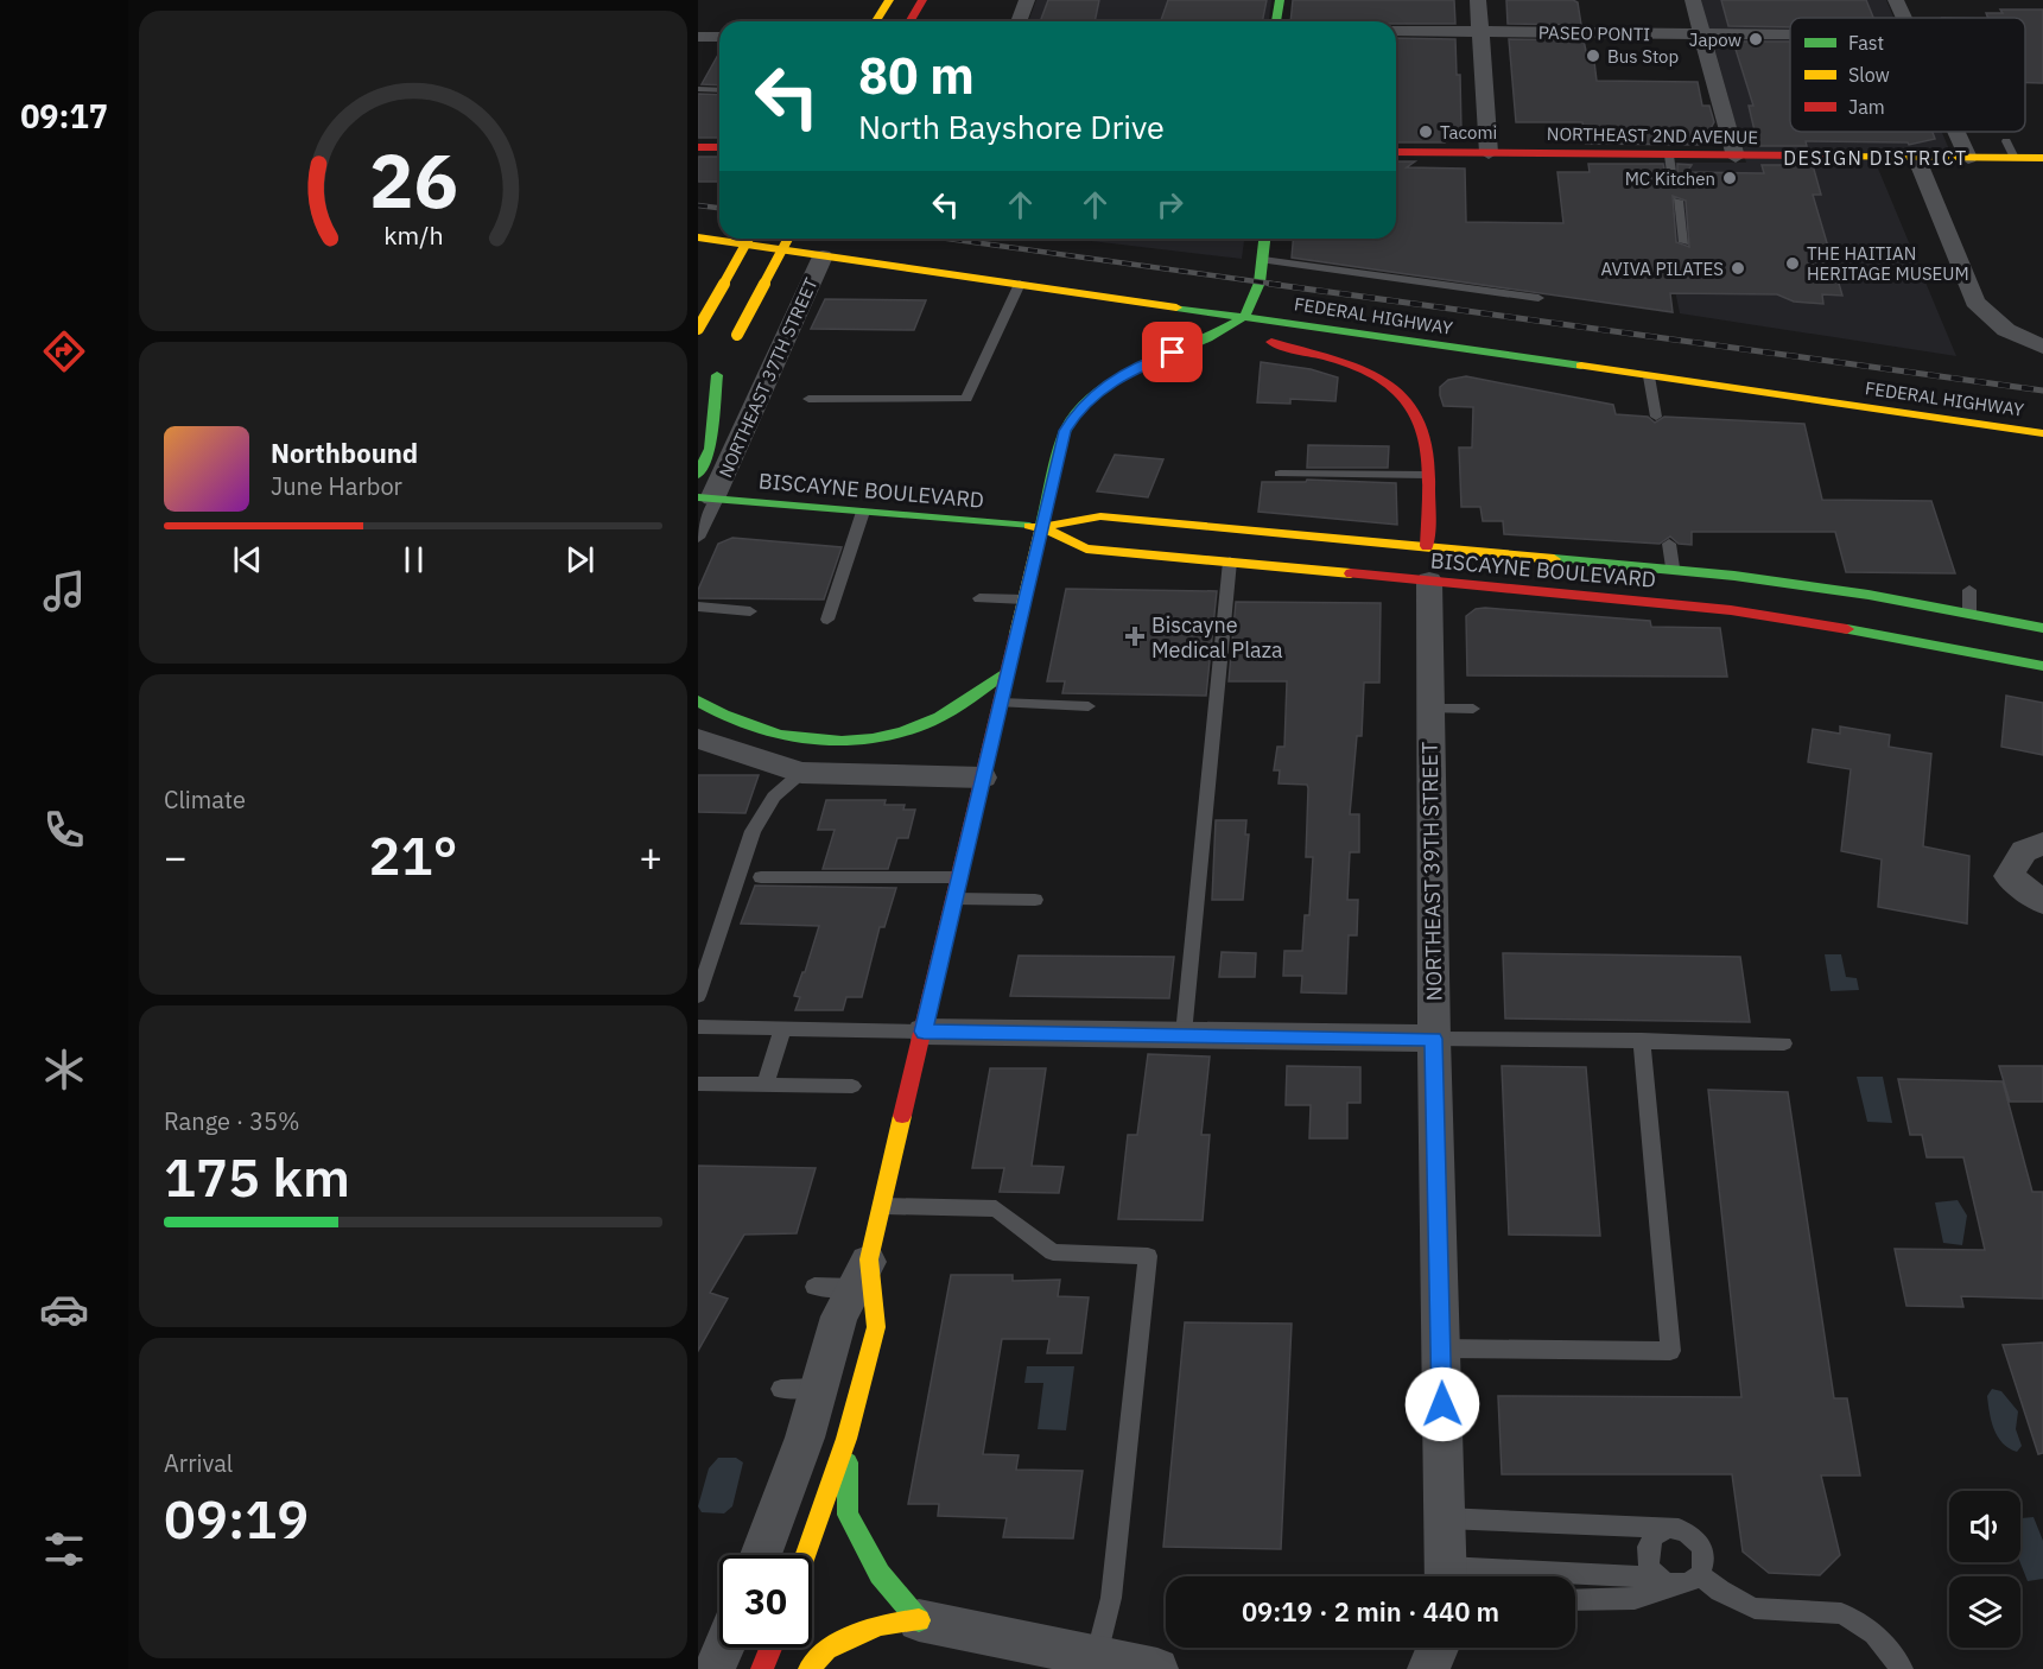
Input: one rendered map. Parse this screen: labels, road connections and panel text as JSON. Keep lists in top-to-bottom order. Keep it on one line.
{"streets":{"main road":["NORTHEAST 2ND AVENUE","FEDERAL HIGHWAY","BISCAYNE BOULEVARD"],"street":["PASEO PONTI","NORTHEAST 37TH STREET","NORTHEAST 39TH STREET"]},"crossings":[["FEDERAL HIGHWAY","NORTHEAST 37TH STREET"],["NORTHEAST 37TH STREET","BISCAYNE BOULEVARD"],["BISCAYNE BOULEVARD","NORTHEAST 39TH STREET"]],"districts":["DESIGN DISTRICT"],"places":{"other":["Japow","Bus Stop","Tacomi","MC Kitchen","THE HAITIAN HERITAGE MUSEUM","AVIVA PILATES"],"health":["Biscayne Medical Plaza"]},"legend":["Fast","Slow","Jam"],"page":{"tabs":"09:17","turn":["80 m","North Bayshore Drive"],"song":["Northbound","June Harbor"],"tile":["Climate",["Range · 35%","175 km"],["Arrival","09:19"]],"heat":["−","21°","+"],"limit":"30","trip":"09:19 · 2 min · 440 m","gauge":["26","km/h"]}}
